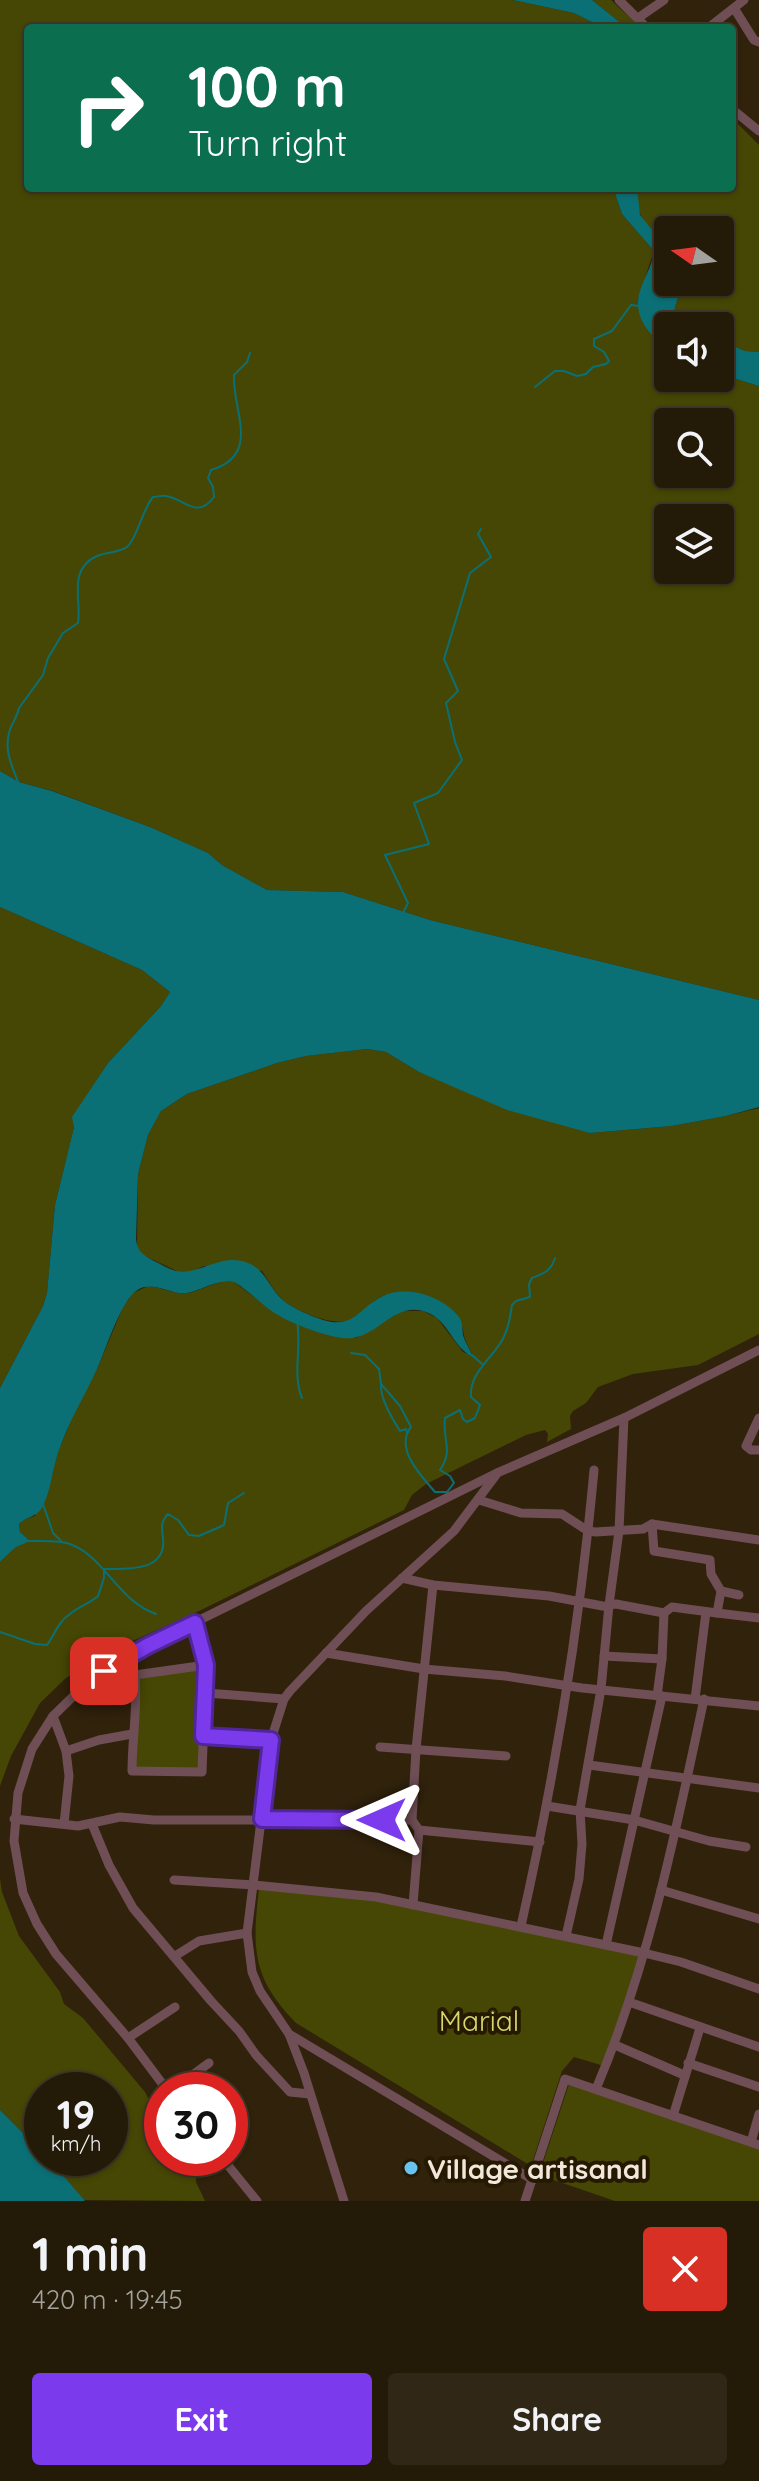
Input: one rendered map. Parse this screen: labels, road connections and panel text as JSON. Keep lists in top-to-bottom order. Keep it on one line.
{"parks":["Marial"],"places":["Village artisanal"],"north":"left","page":{"turn":["100 m","Turn right"],"speed":"19 km/h","limit":"30","heading":["1 min","420 m · 19:45"],"buttons":["Exit","Share"]}}
